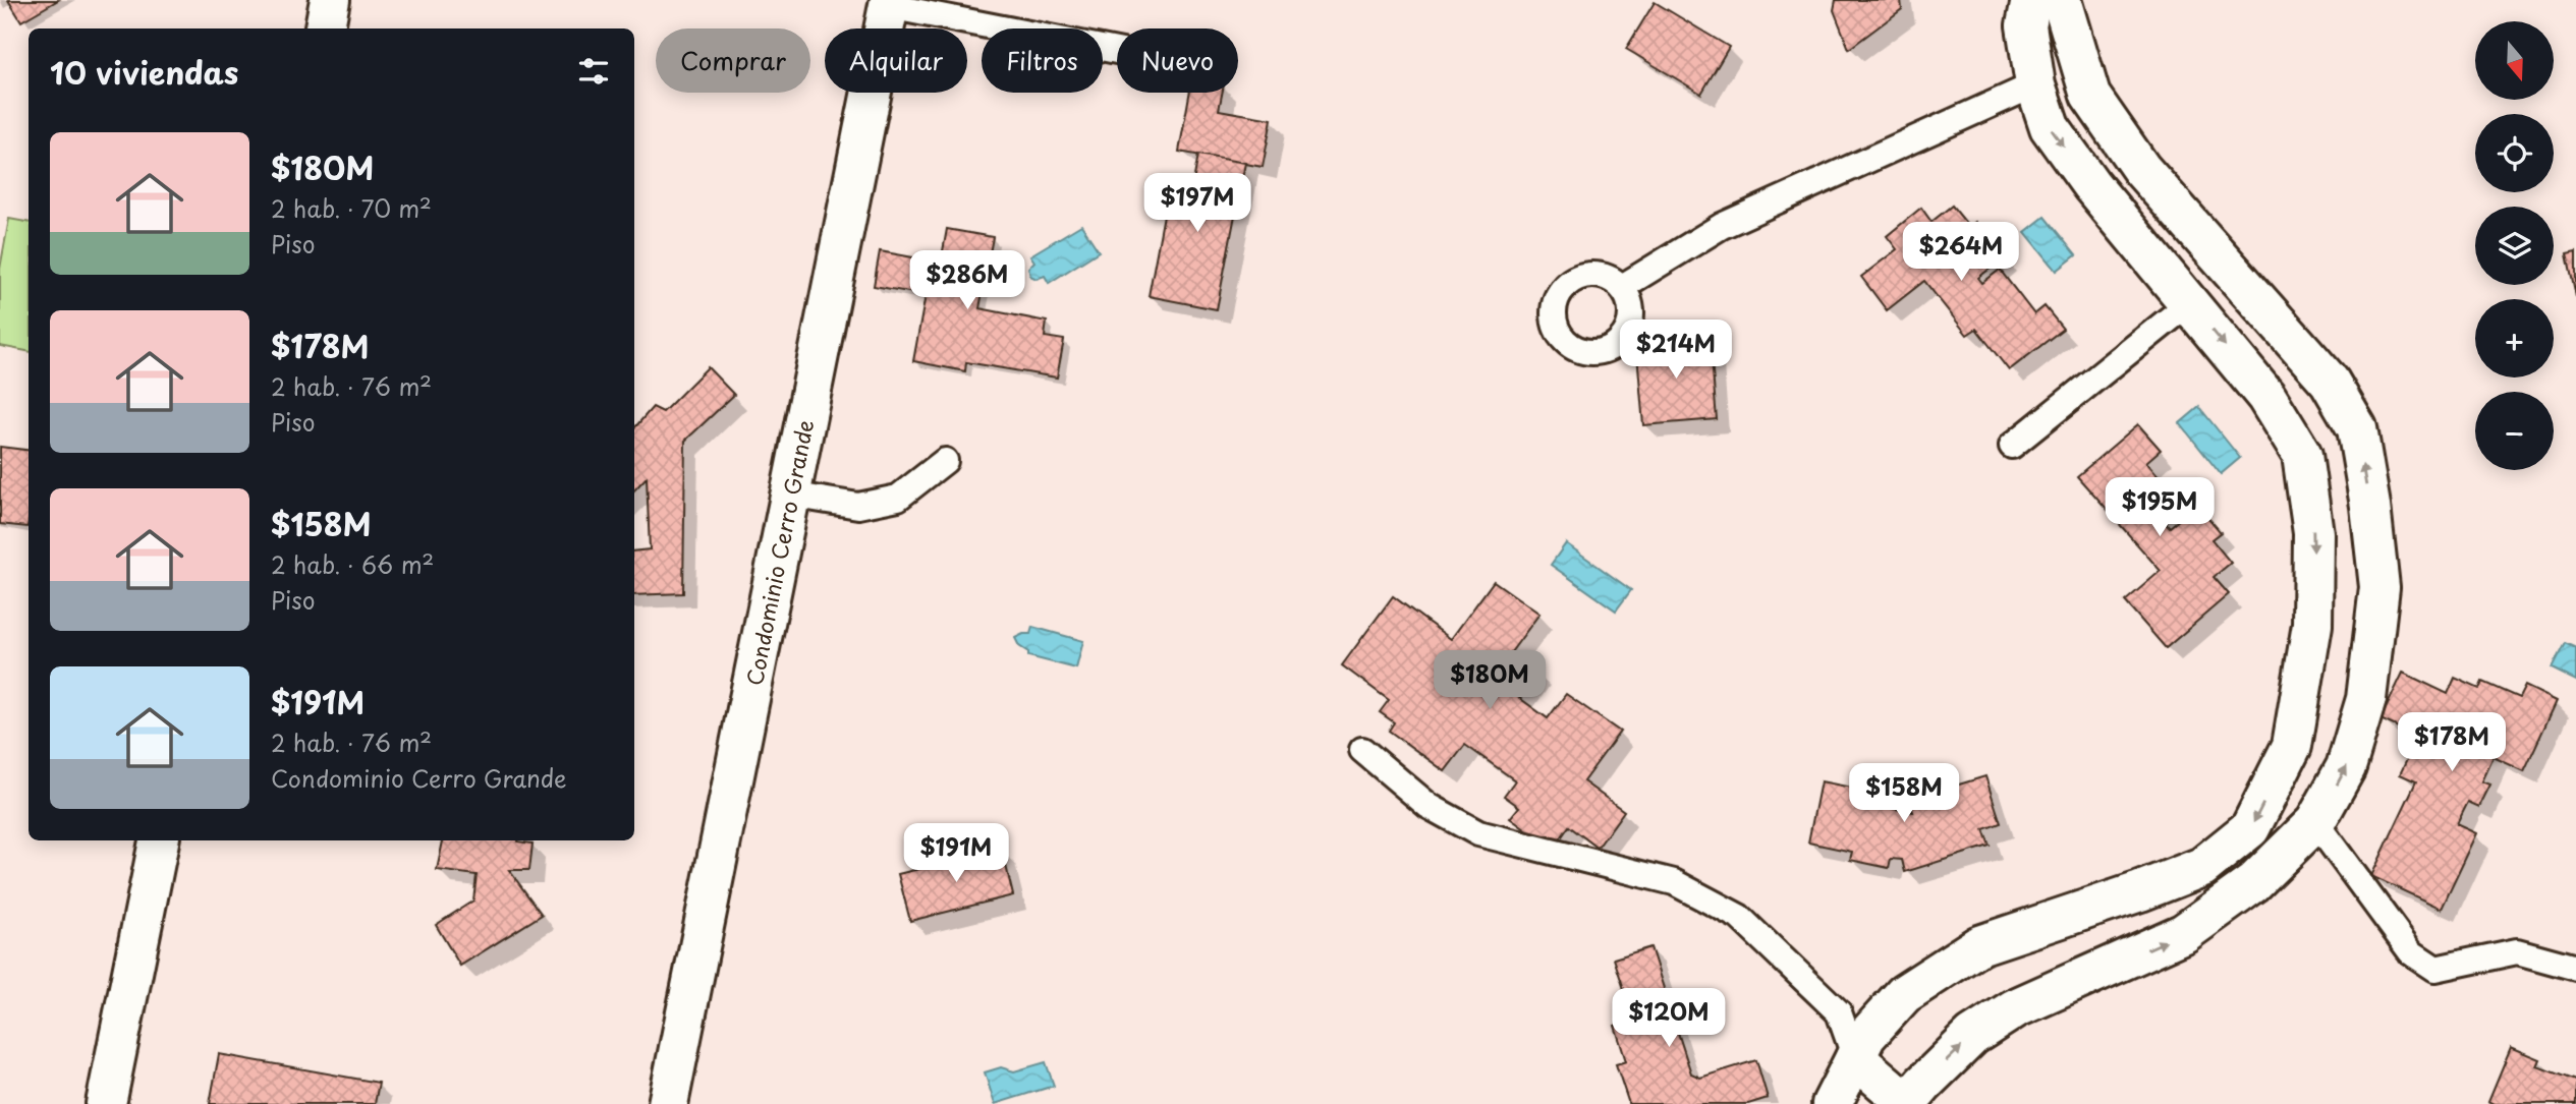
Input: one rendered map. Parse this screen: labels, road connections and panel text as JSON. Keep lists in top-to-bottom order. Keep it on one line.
{"streets":{"street":["Condominio Cerro Grande"]},"north":"bottom","page":{"map_buttons":["+","−"],"chip":["Comprar","Alquilar","Filtros","Nuevo"],"heading":"10 viviendas","list":[{"name":"$180M","note":"2 hab. · 70 m² · Piso"},{"name":"$178M","note":"2 hab. · 76 m² · Piso"},{"name":"$158M","note":"2 hab. · 66 m² · Piso"},{"name":"$191M","note":"2 hab. · 76 m² · Condominio Cerro Grande"}],"price":["$197M","$264M","$286M","$214M","$195M","$180M","$178M","$158M","$191M","$120M"]}}
